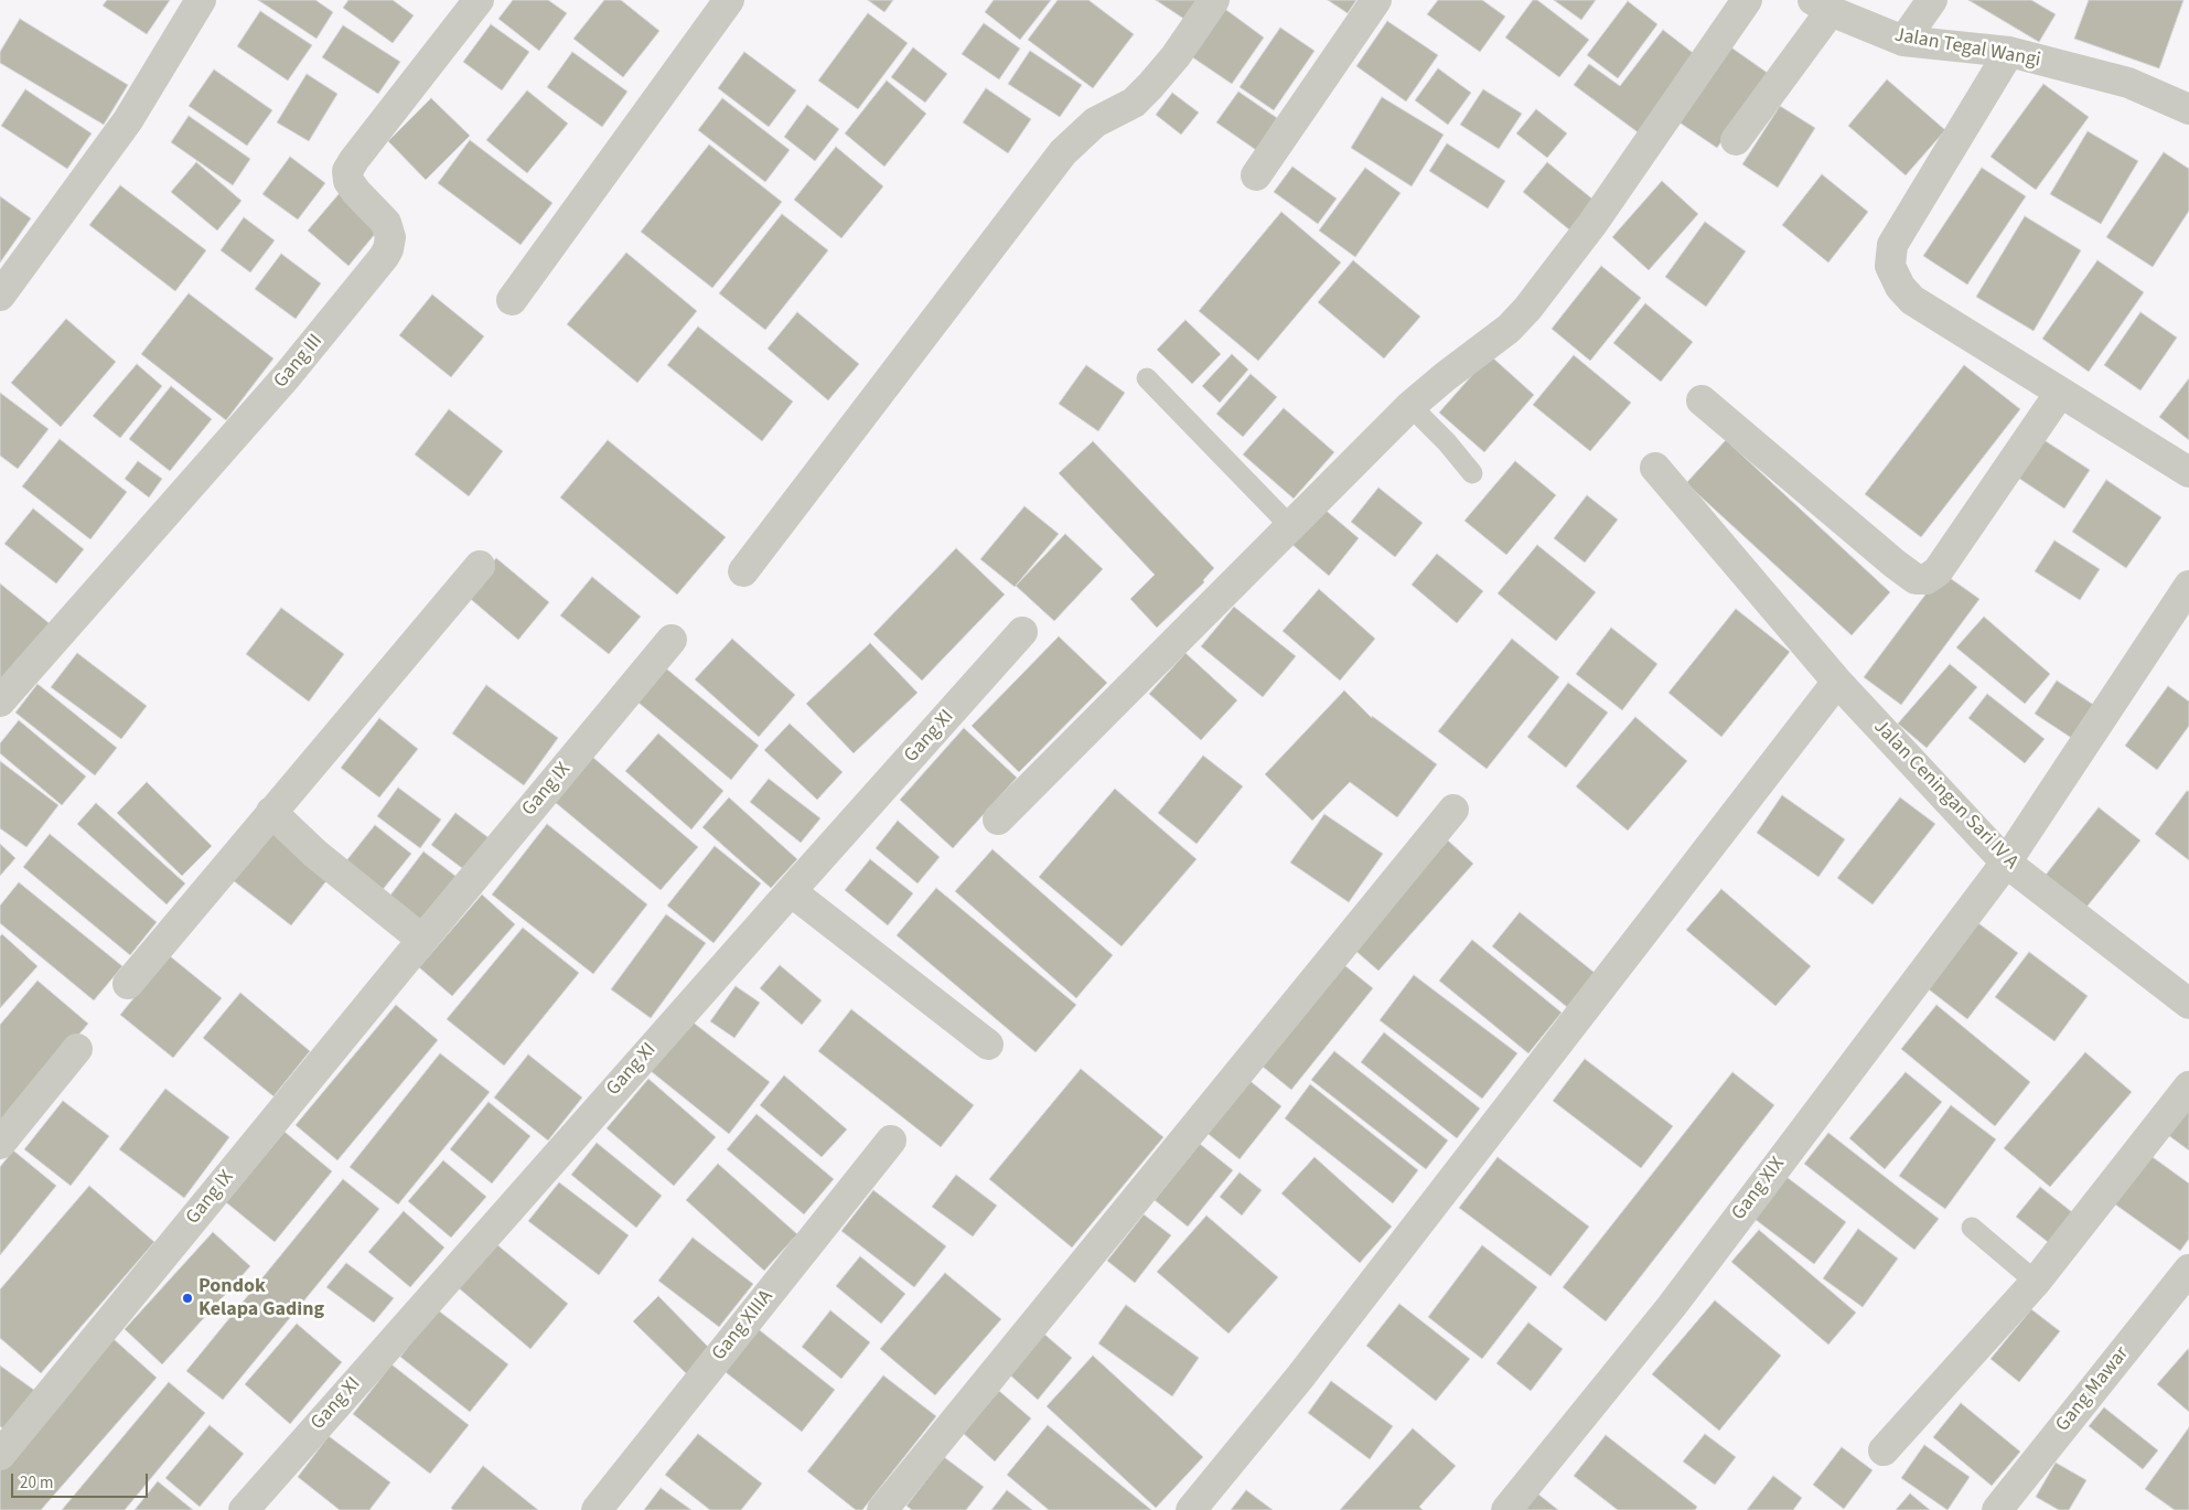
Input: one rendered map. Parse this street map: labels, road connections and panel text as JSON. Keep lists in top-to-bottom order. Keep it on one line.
{"streets":{"street":["Jalan Tegal Wangi","Gang III","Gang XI","Gang IX","Jalan Ceningan Sari IV A","Gang XIX","Gang XIIIA","Gang Mawar"]},"crossings":[["Jalan Ceningan Sari IV A","Gang XIX"]],"places":["Pondok Kelapa Gading"],"scale_bar":"20 m"}
